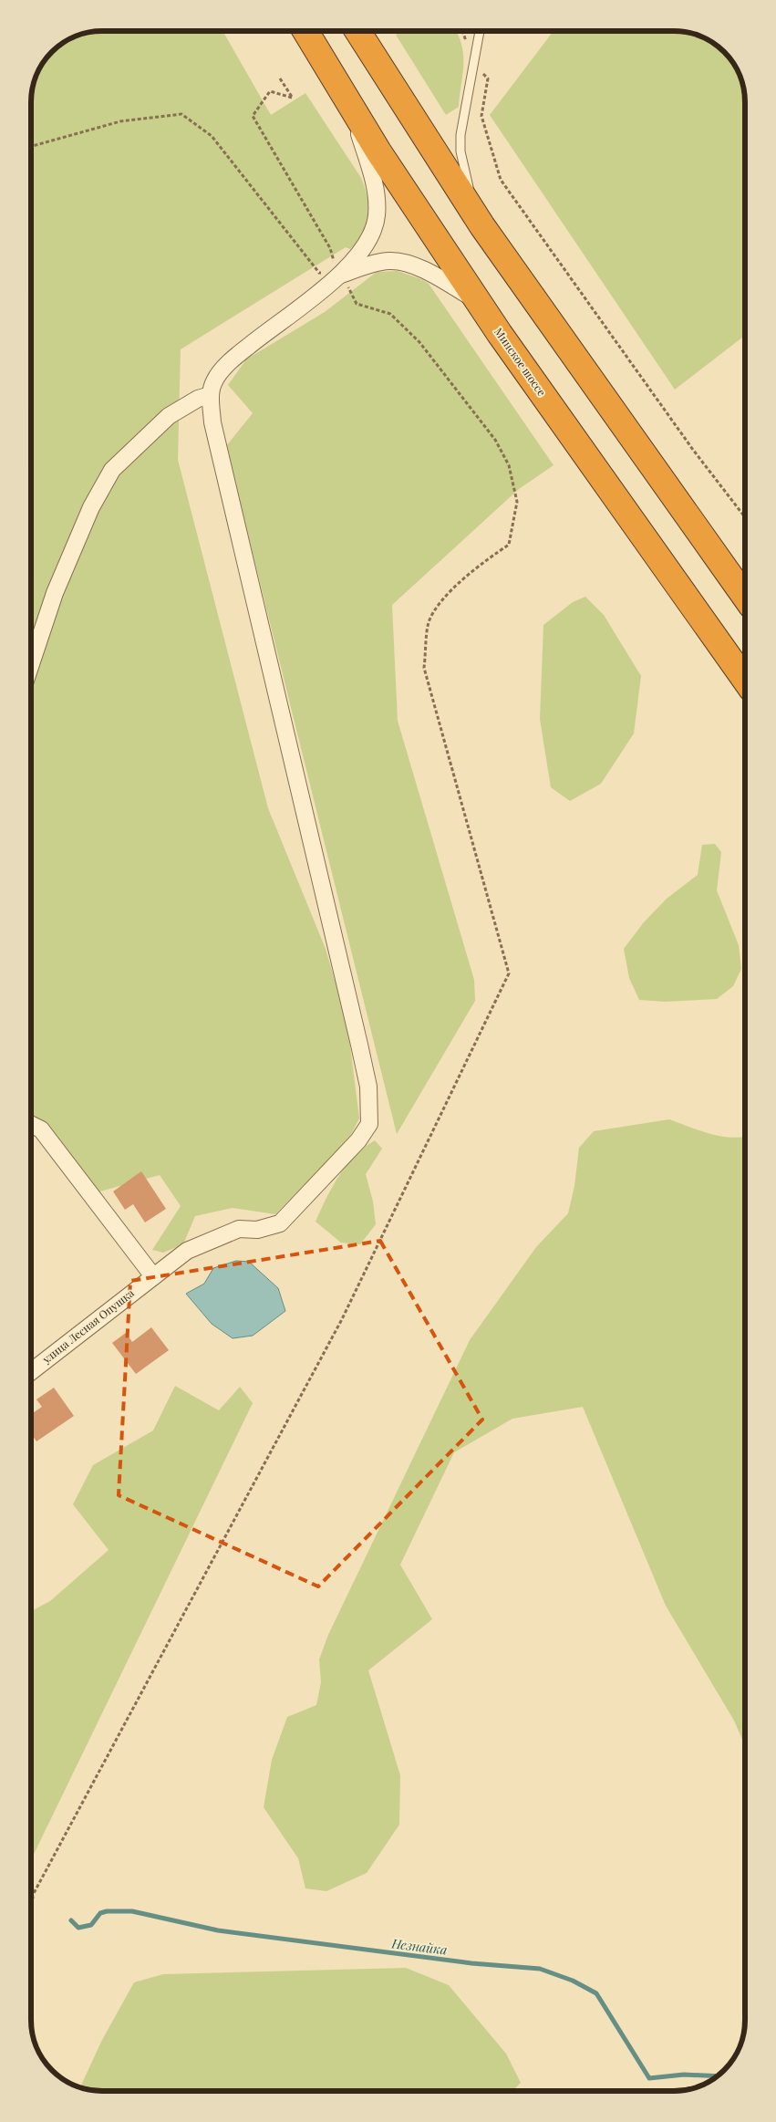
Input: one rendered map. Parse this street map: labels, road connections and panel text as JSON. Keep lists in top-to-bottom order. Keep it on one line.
{"streets":{"highway":["Минское шоссе"],"street":["улица Лесная Опушка"]},"water":["Незнайка"]}
